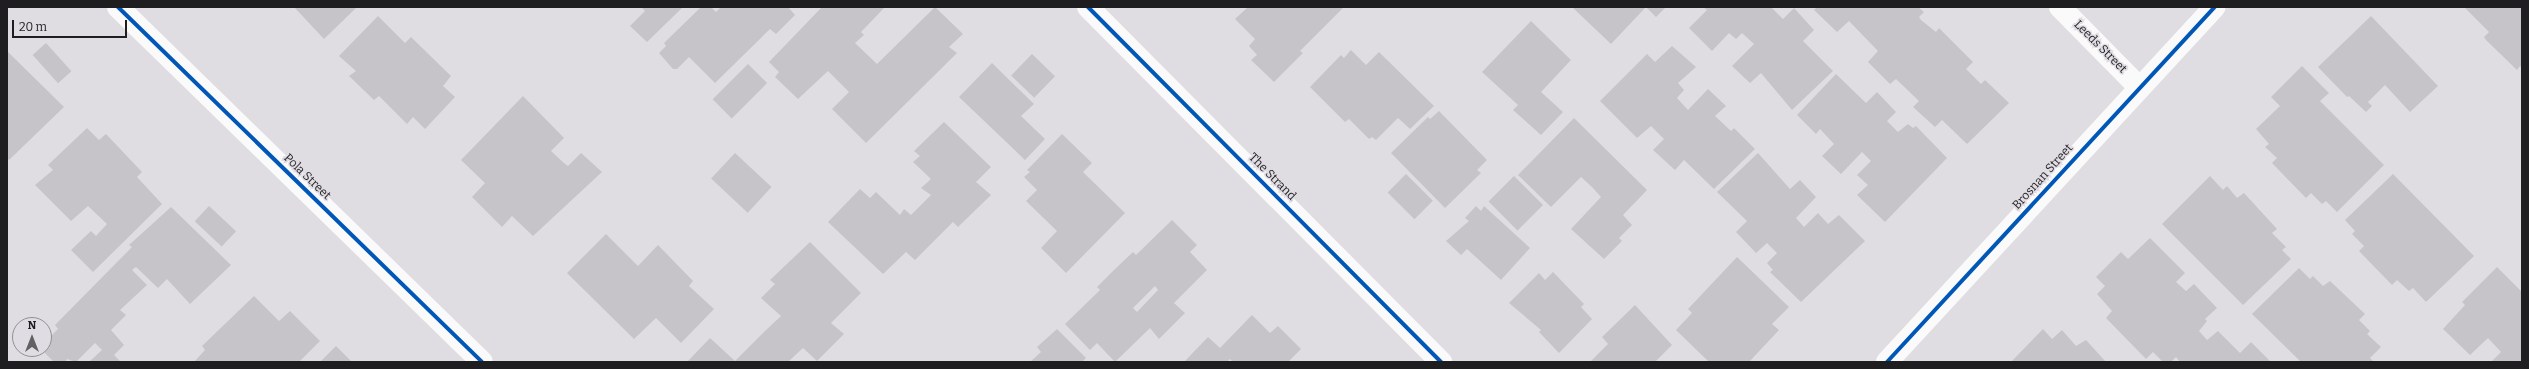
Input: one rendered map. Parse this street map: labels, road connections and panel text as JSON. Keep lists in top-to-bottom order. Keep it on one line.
{"streets":{"street":["Leeds Street","Pola Street","The Strand","Brosnan Street"]},"crossings":[["Leeds Street","Brosnan Street"]],"scale_bar":"20 m","north":"top"}
